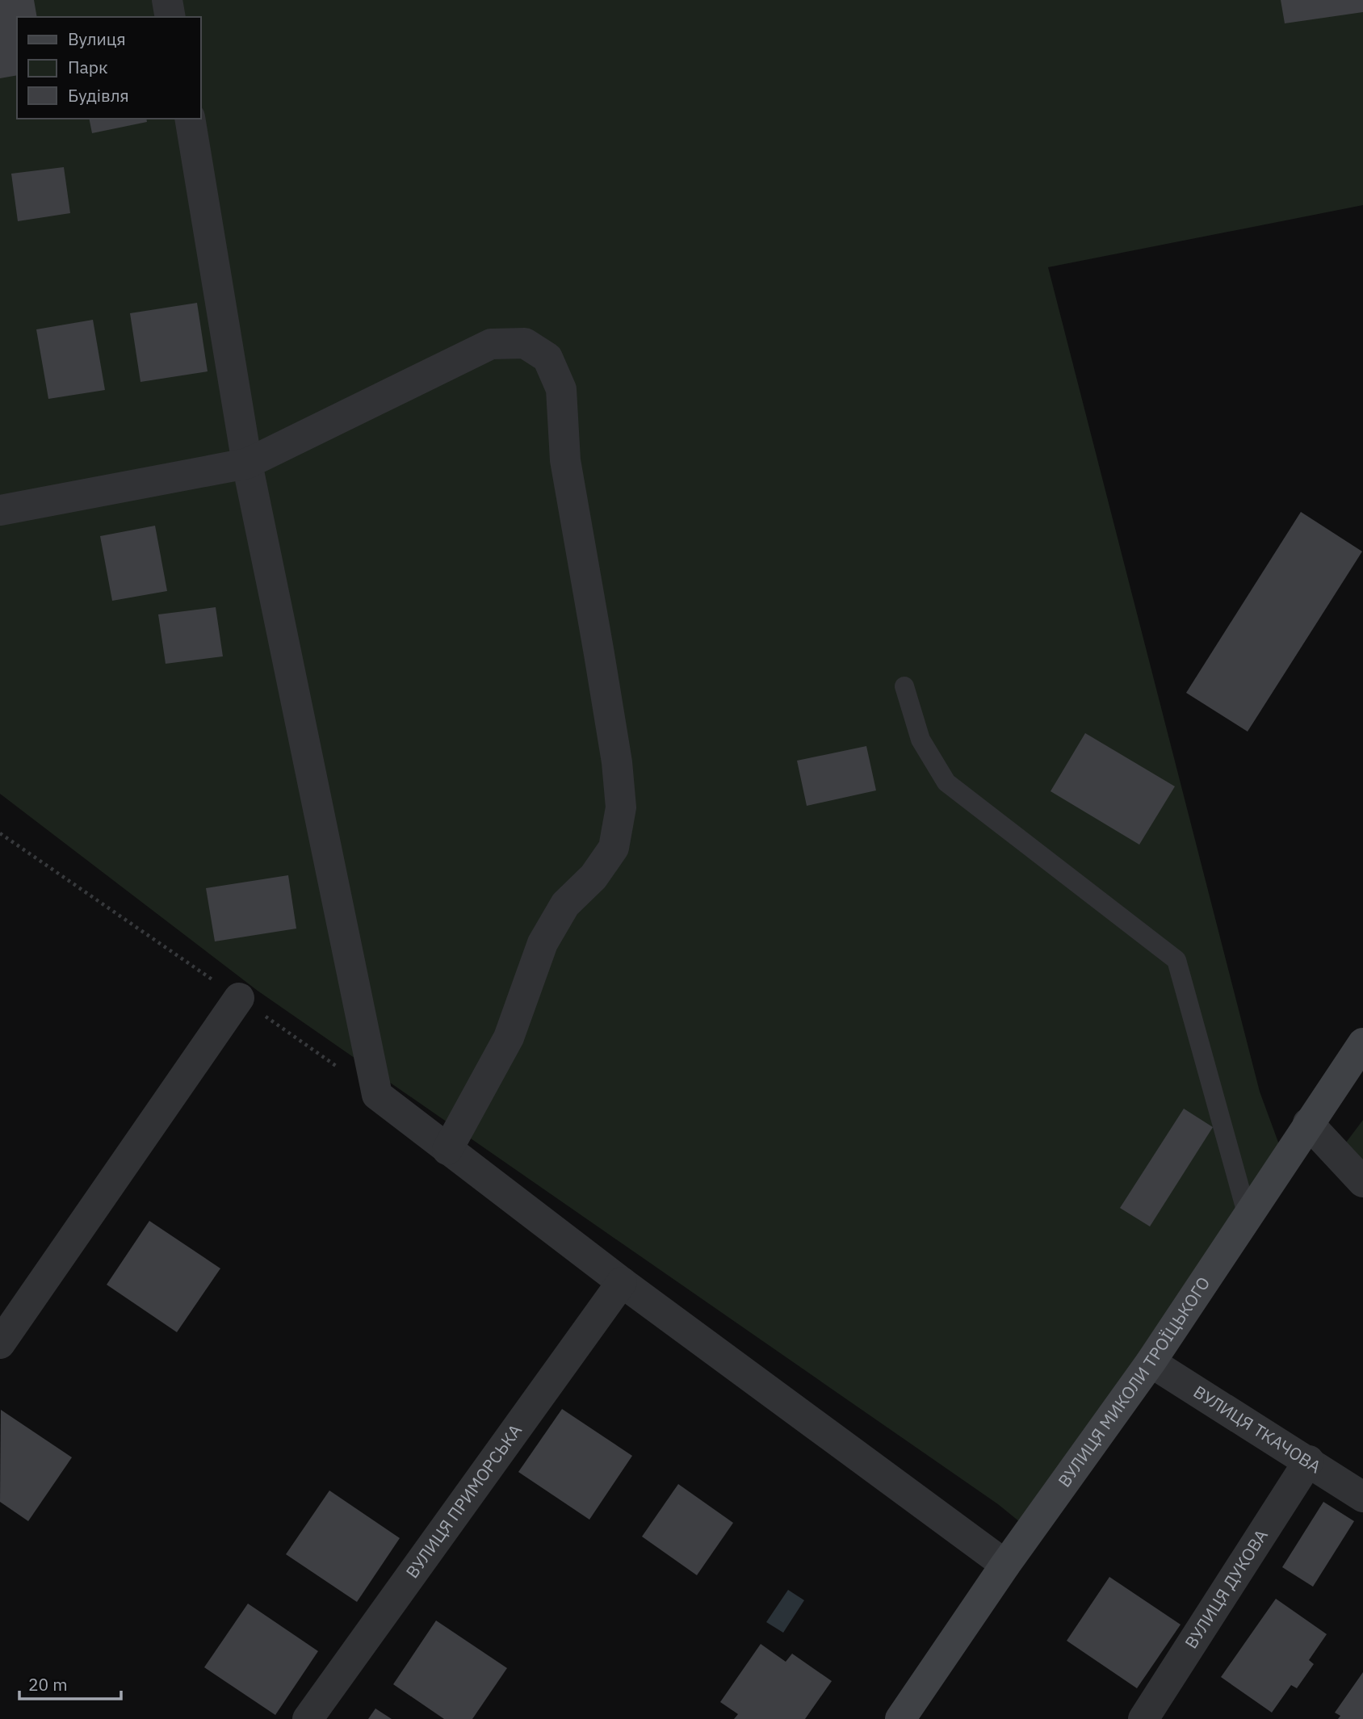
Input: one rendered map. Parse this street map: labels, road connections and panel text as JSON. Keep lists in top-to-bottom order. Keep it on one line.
{"streets":{"street":["ВУЛИЦЯ МИКОЛИ ТРОЇЦЬКОГО","ВУЛИЦЯ ТКАЧОВА","ВУЛИЦЯ ПРИМОРСЬКА","ВУЛИЦЯ ДУКОВА"]},"crossings":[["ВУЛИЦЯ МИКОЛИ ТРОЇЦЬКОГО","ВУЛИЦЯ ТКАЧОВА"],["ВУЛИЦЯ ТКАЧОВА","ВУЛИЦЯ ДУКОВА"]],"legend":["Вулиця","Парк","Будівля"],"scale_bar":"20 m"}
